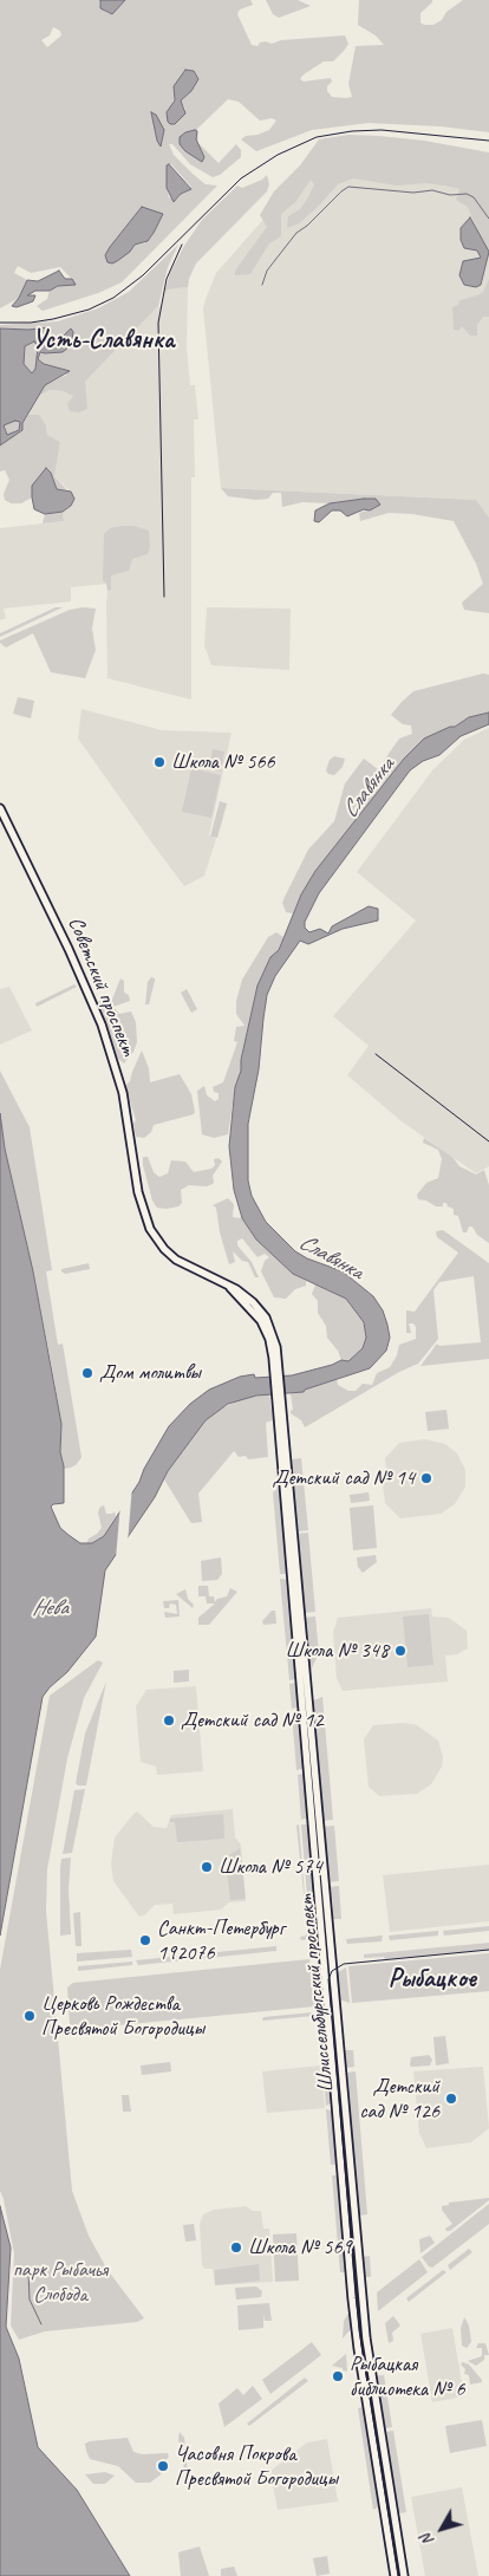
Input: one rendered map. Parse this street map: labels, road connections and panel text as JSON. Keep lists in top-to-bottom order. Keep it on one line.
{"streets":{"main road":["Советский проспект","Шлиссельбургский проспект"]},"crossings":[["Советский проспект","Шлиссельбургский проспект"]],"districts":["Усть-Славянка","Рыбацкое"],"water":["Славянка","Нева"],"parks":["парк Рыбачья Слобода"],"places":["Школа № 566","Дом молитвы","Детский сад № 14","Школа № 348","Детский сад № 12","Школа № 574","Санкт-Петербург 192076","Церковь Рождества Пресвятой Богородицы","Детский сад № 126","Школа № 569","Рыбацкая библиотека № 6","Часовня Покрова Пресвятой Богородицы"],"north":"bottom left"}
